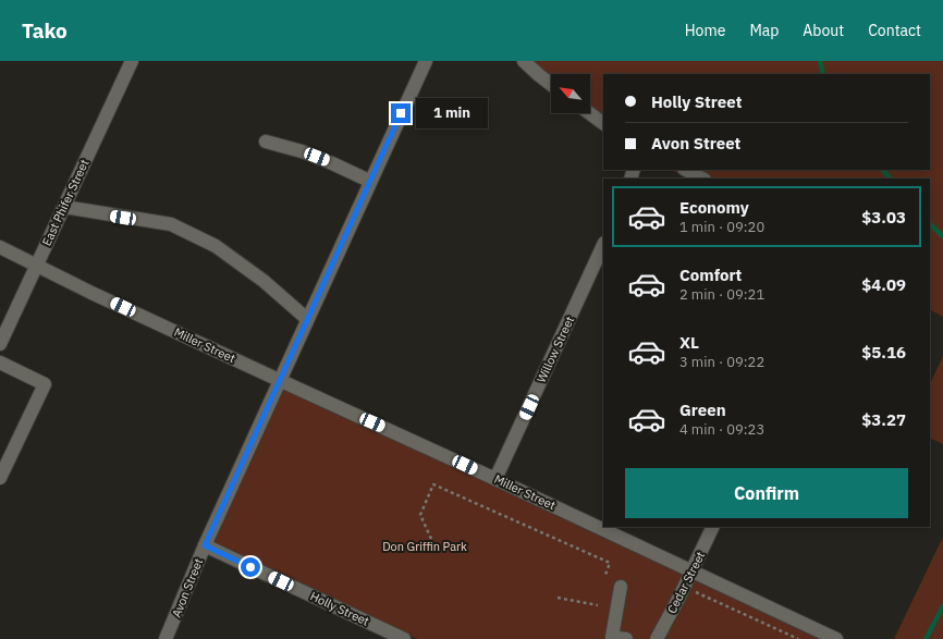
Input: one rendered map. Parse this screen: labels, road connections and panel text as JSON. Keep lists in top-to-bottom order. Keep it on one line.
{"streets":{"street":["East Phifer Street","Miller Street","Willow Street","Cedar Street","Avon Street","Holly Street"]},"crossings":[["East Phifer Street","Miller Street"],["Miller Street","Willow Street"],["Miller Street","Cedar Street"],["Miller Street","Avon Street"],["Avon Street","Holly Street"]],"parks":["Don Griffin Park"],"north":"top left","page":{"header":"Tako","nav":["Home","Map","About","Contact"],"banner":["Holly Street","Avon Street"],"bubble":"1 min","list":[{"name":"Economy","note":"1 min · 09:20","value":"$3.03"},{"name":"Comfort","note":"2 min · 09:21","value":"$4.09"},{"name":"XL","note":"3 min · 09:22","value":"$5.16"},{"name":"Green","note":"4 min · 09:23","value":"$3.27"}],"buttons":"Confirm"}}
